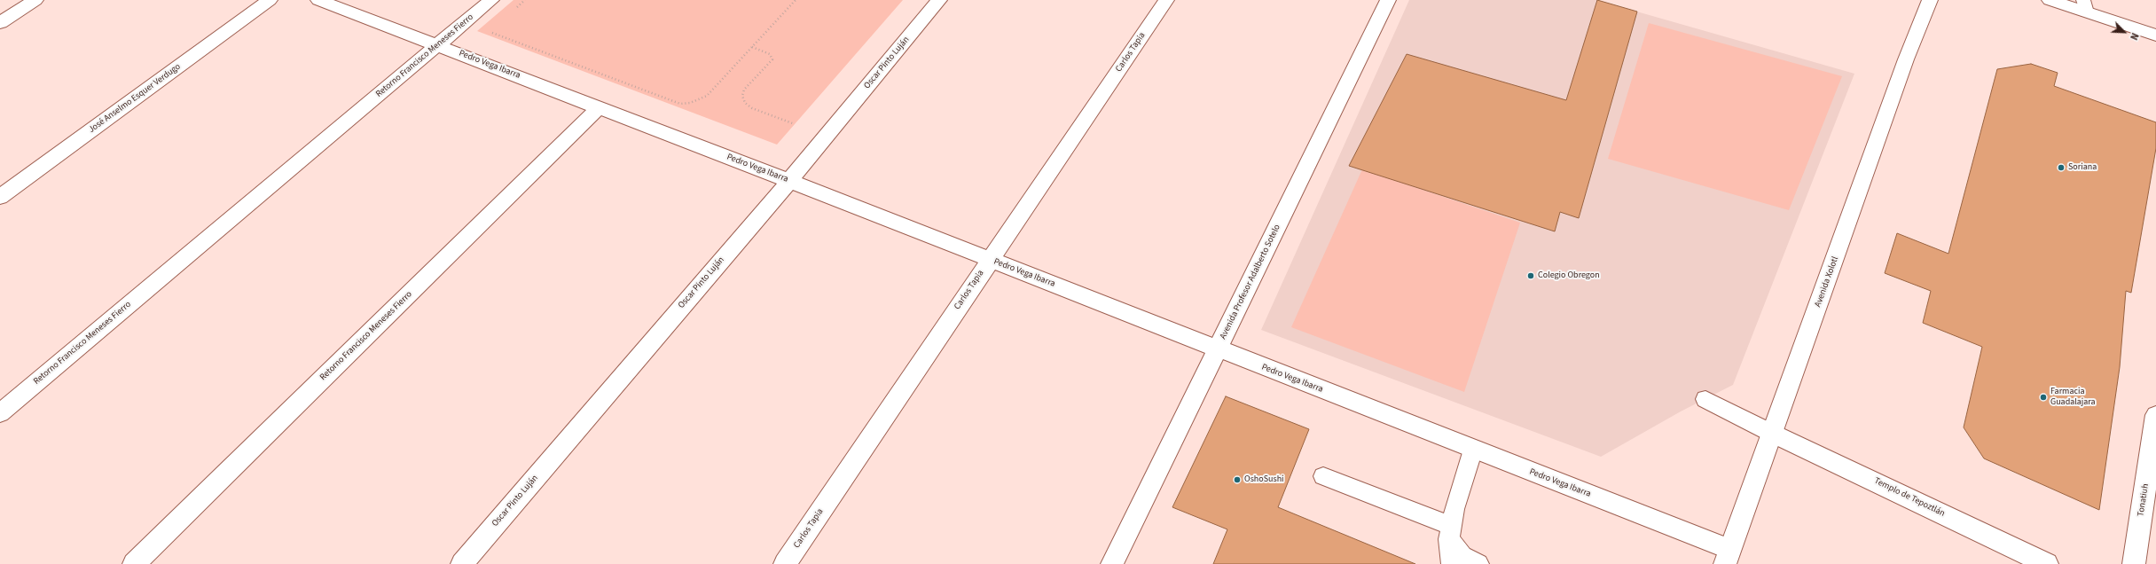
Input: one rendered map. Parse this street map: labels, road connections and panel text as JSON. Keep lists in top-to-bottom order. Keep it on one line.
{"streets":{"street":["Carlos Tapia","Retorno Francisco Meneses Fierro","Oscar Pinto Luján","Pedro Vega Ibarra","José Anselmo Esquer Verdugo","Avenida Profesor Adalberto Sotelo","Avenida Xolotl","Templo de Tepoztlán","Tonatiuh"]},"crossings":[["Carlos Tapia","Pedro Vega Ibarra"],["Retorno Francisco Meneses Fierro","Pedro Vega Ibarra"],["Oscar Pinto Luján","Pedro Vega Ibarra"],["Pedro Vega Ibarra","Avenida Profesor Adalberto Sotelo"],["Pedro Vega Ibarra","Avenida Xolotl"],["Avenida Xolotl","Templo de Tepoztlán"]],"places":["Soriana","Colegio Obregon","Farmacia Guadalajara","OshoSushi"],"north":"bottom right"}
